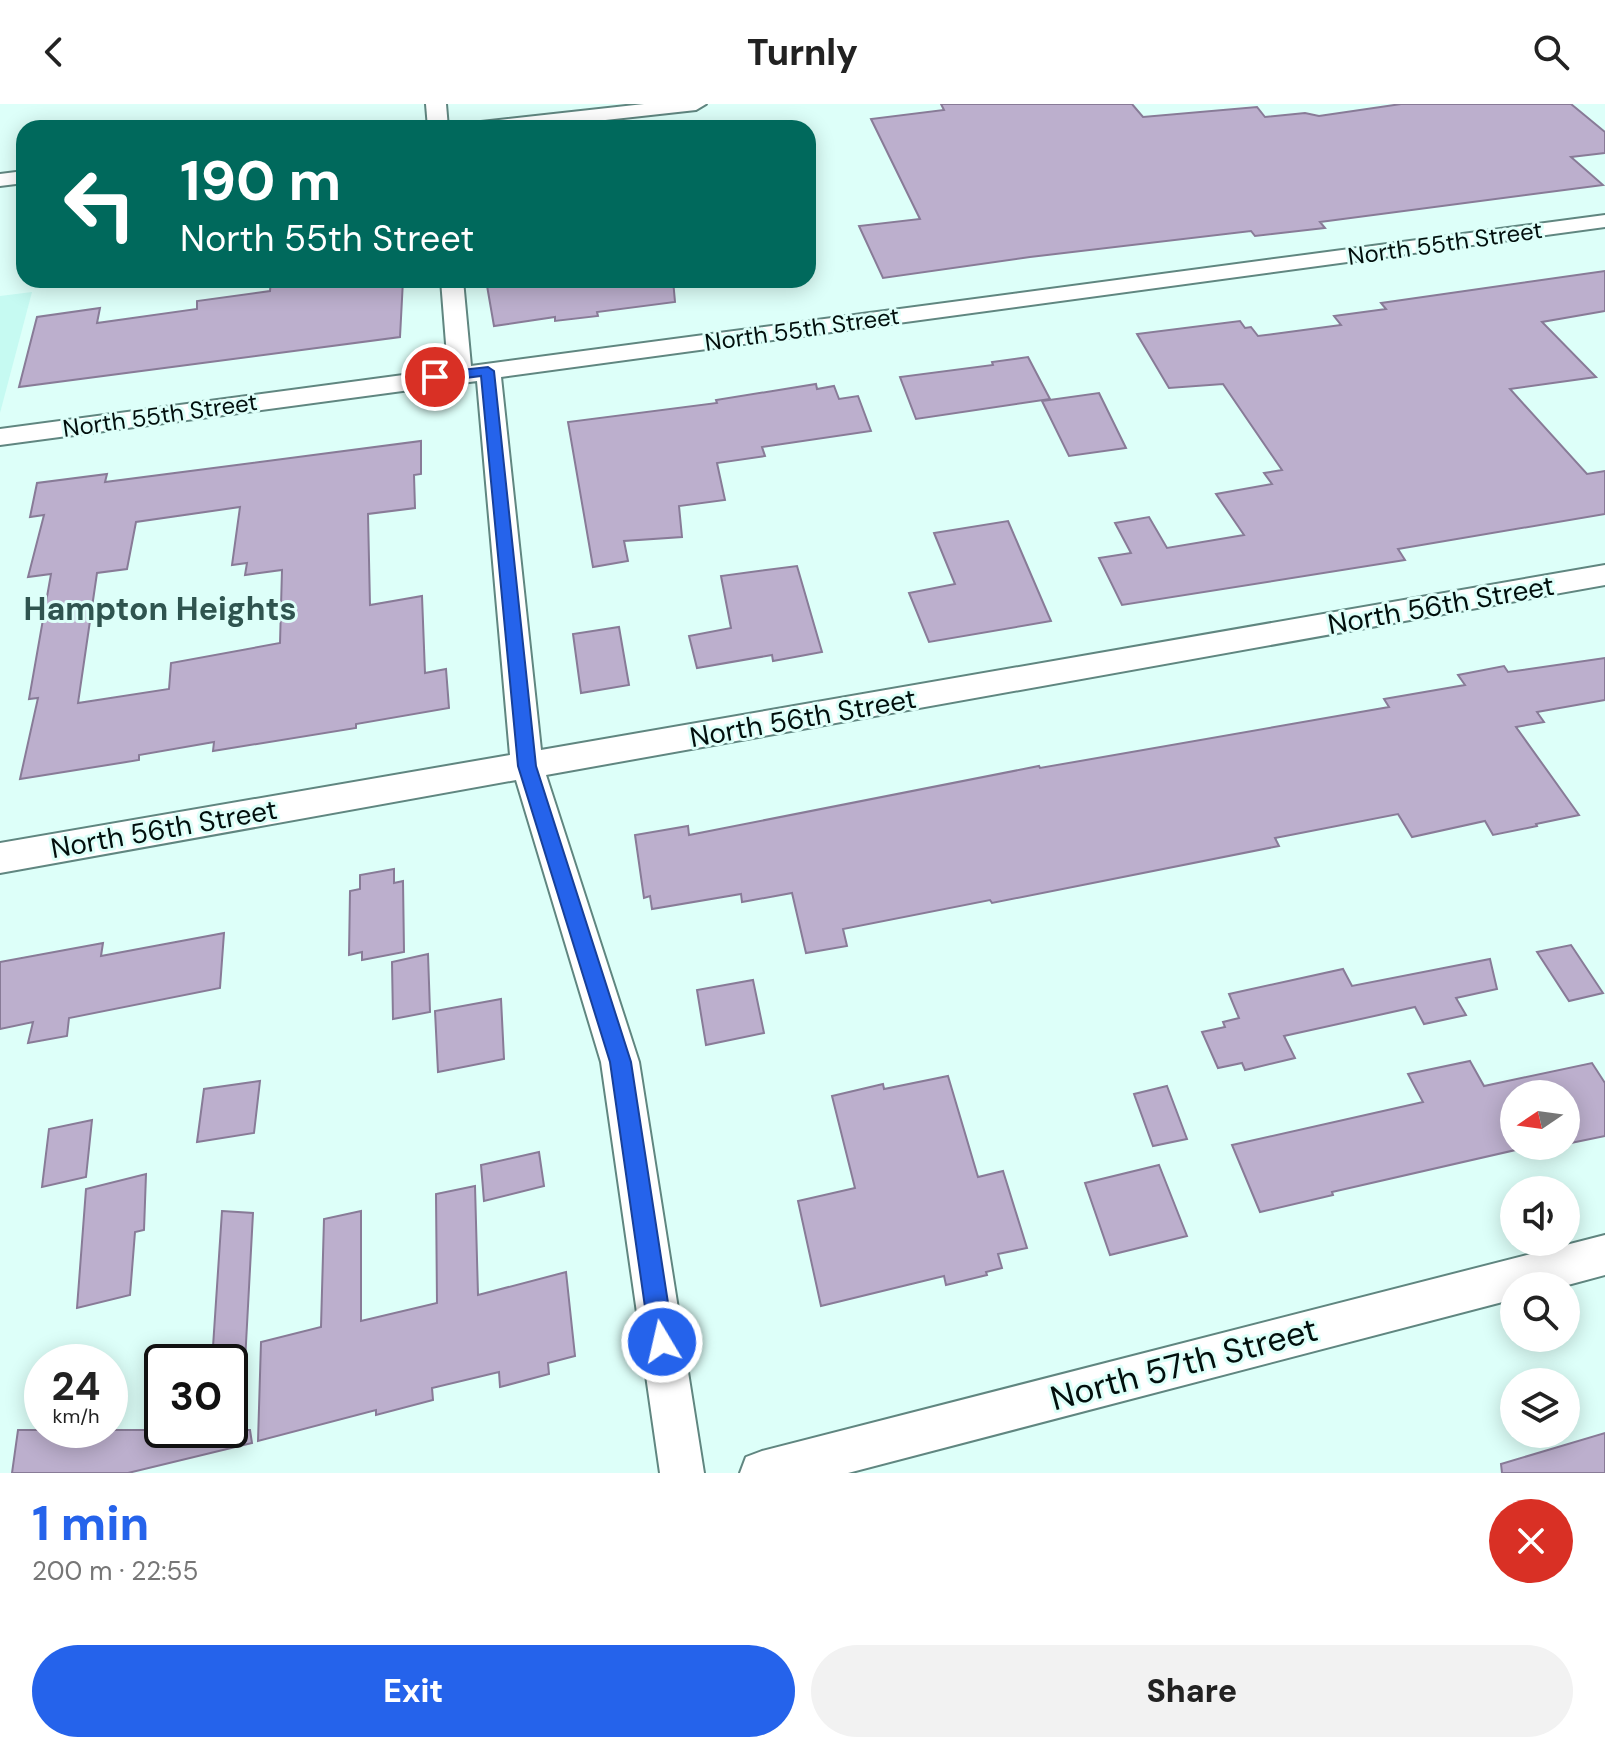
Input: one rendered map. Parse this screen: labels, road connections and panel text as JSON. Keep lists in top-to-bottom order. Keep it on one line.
{"streets":{"street":["North 55th Street","North 56th Street","North 57th Street"]},"districts":["Hampton Heights"],"north":"left","page":{"header":"Turnly","turn":["190 m","North 55th Street"],"speed":"24 km/h","limit":"30","heading":["1 min","200 m · 22:55"],"buttons":["Exit","Share"]}}
